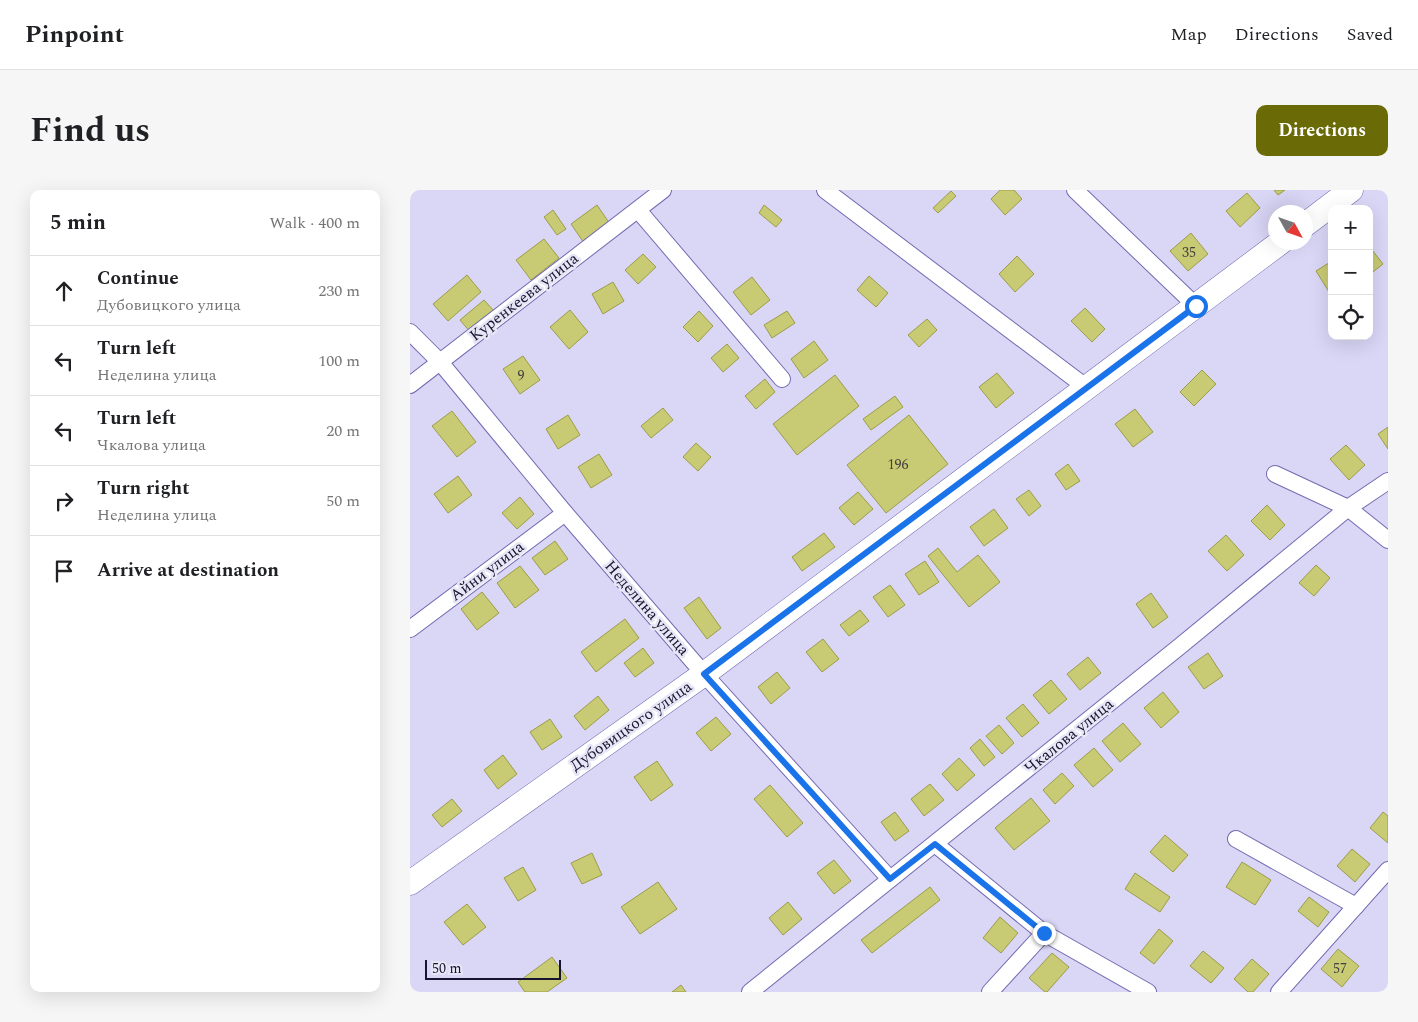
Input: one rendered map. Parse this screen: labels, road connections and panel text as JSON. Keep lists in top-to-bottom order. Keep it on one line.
{"streets":{"street":["Куренкеева улица","Айни улица","Неделина улица","Дубовицкого улица","Чкалова улица"]},"crossings":[["Куренкеева улица","Неделина улица"],["Айни улица","Неделина улица"],["Неделина улица","Дубовицкого улица"],["Неделина улица","Чкалова улица"]],"house_numbers":["35","9","196","57"],"scale_bar":"50 m","north":"bottom right","page":{"header":"Pinpoint","nav":["Map","Directions","Saved"],"title":"Find us","buttons":"Directions","heading":["5 min","Walk · 400 m"],"map_buttons":["+","−"],"list":[["Continue","Дубовицкого улица","230 m"],["Turn left","Неделина улица","100 m"],["Turn left","Чкалова улица","20 m"],["Turn right","Неделина улица","50 m"],"Arrive at destination"],"scale":"50 m"}}
